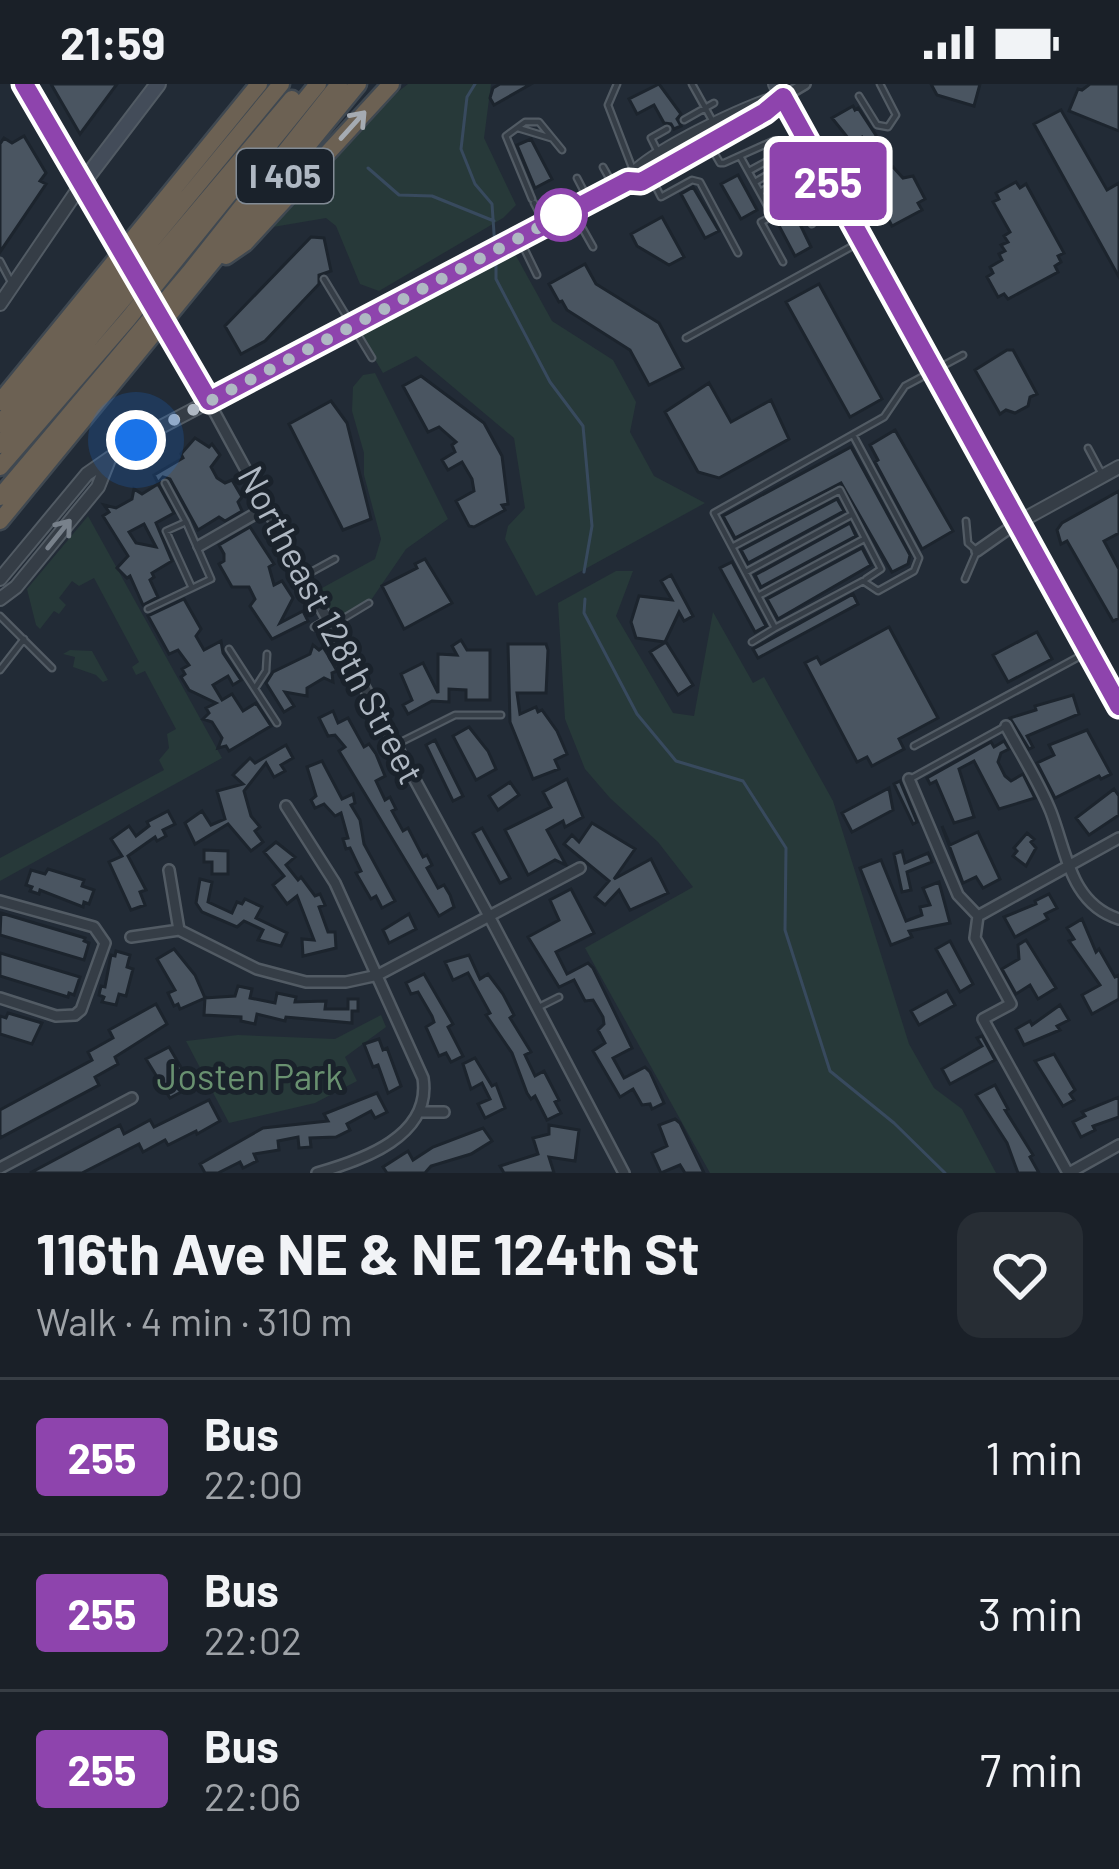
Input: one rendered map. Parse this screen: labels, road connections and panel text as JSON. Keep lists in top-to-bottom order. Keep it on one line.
{"streets":{"highway":["I 405"],"street":["Northeast 128th Street"]},"parks":["Josten Park"],"lines":["bus line 255"],"page":{"status":"21:59","on_map":"255","heading":["116th Ave NE & NE 124th St","Walk · 4 min · 310 m"],"list":[{"mark":"255","name":"Bus","note":"22:00","value":"1 min"},{"mark":"255","name":"Bus","note":"22:02","value":"3 min"},{"mark":"255","name":"Bus","note":"22:06","value":"7 min"}]}}
